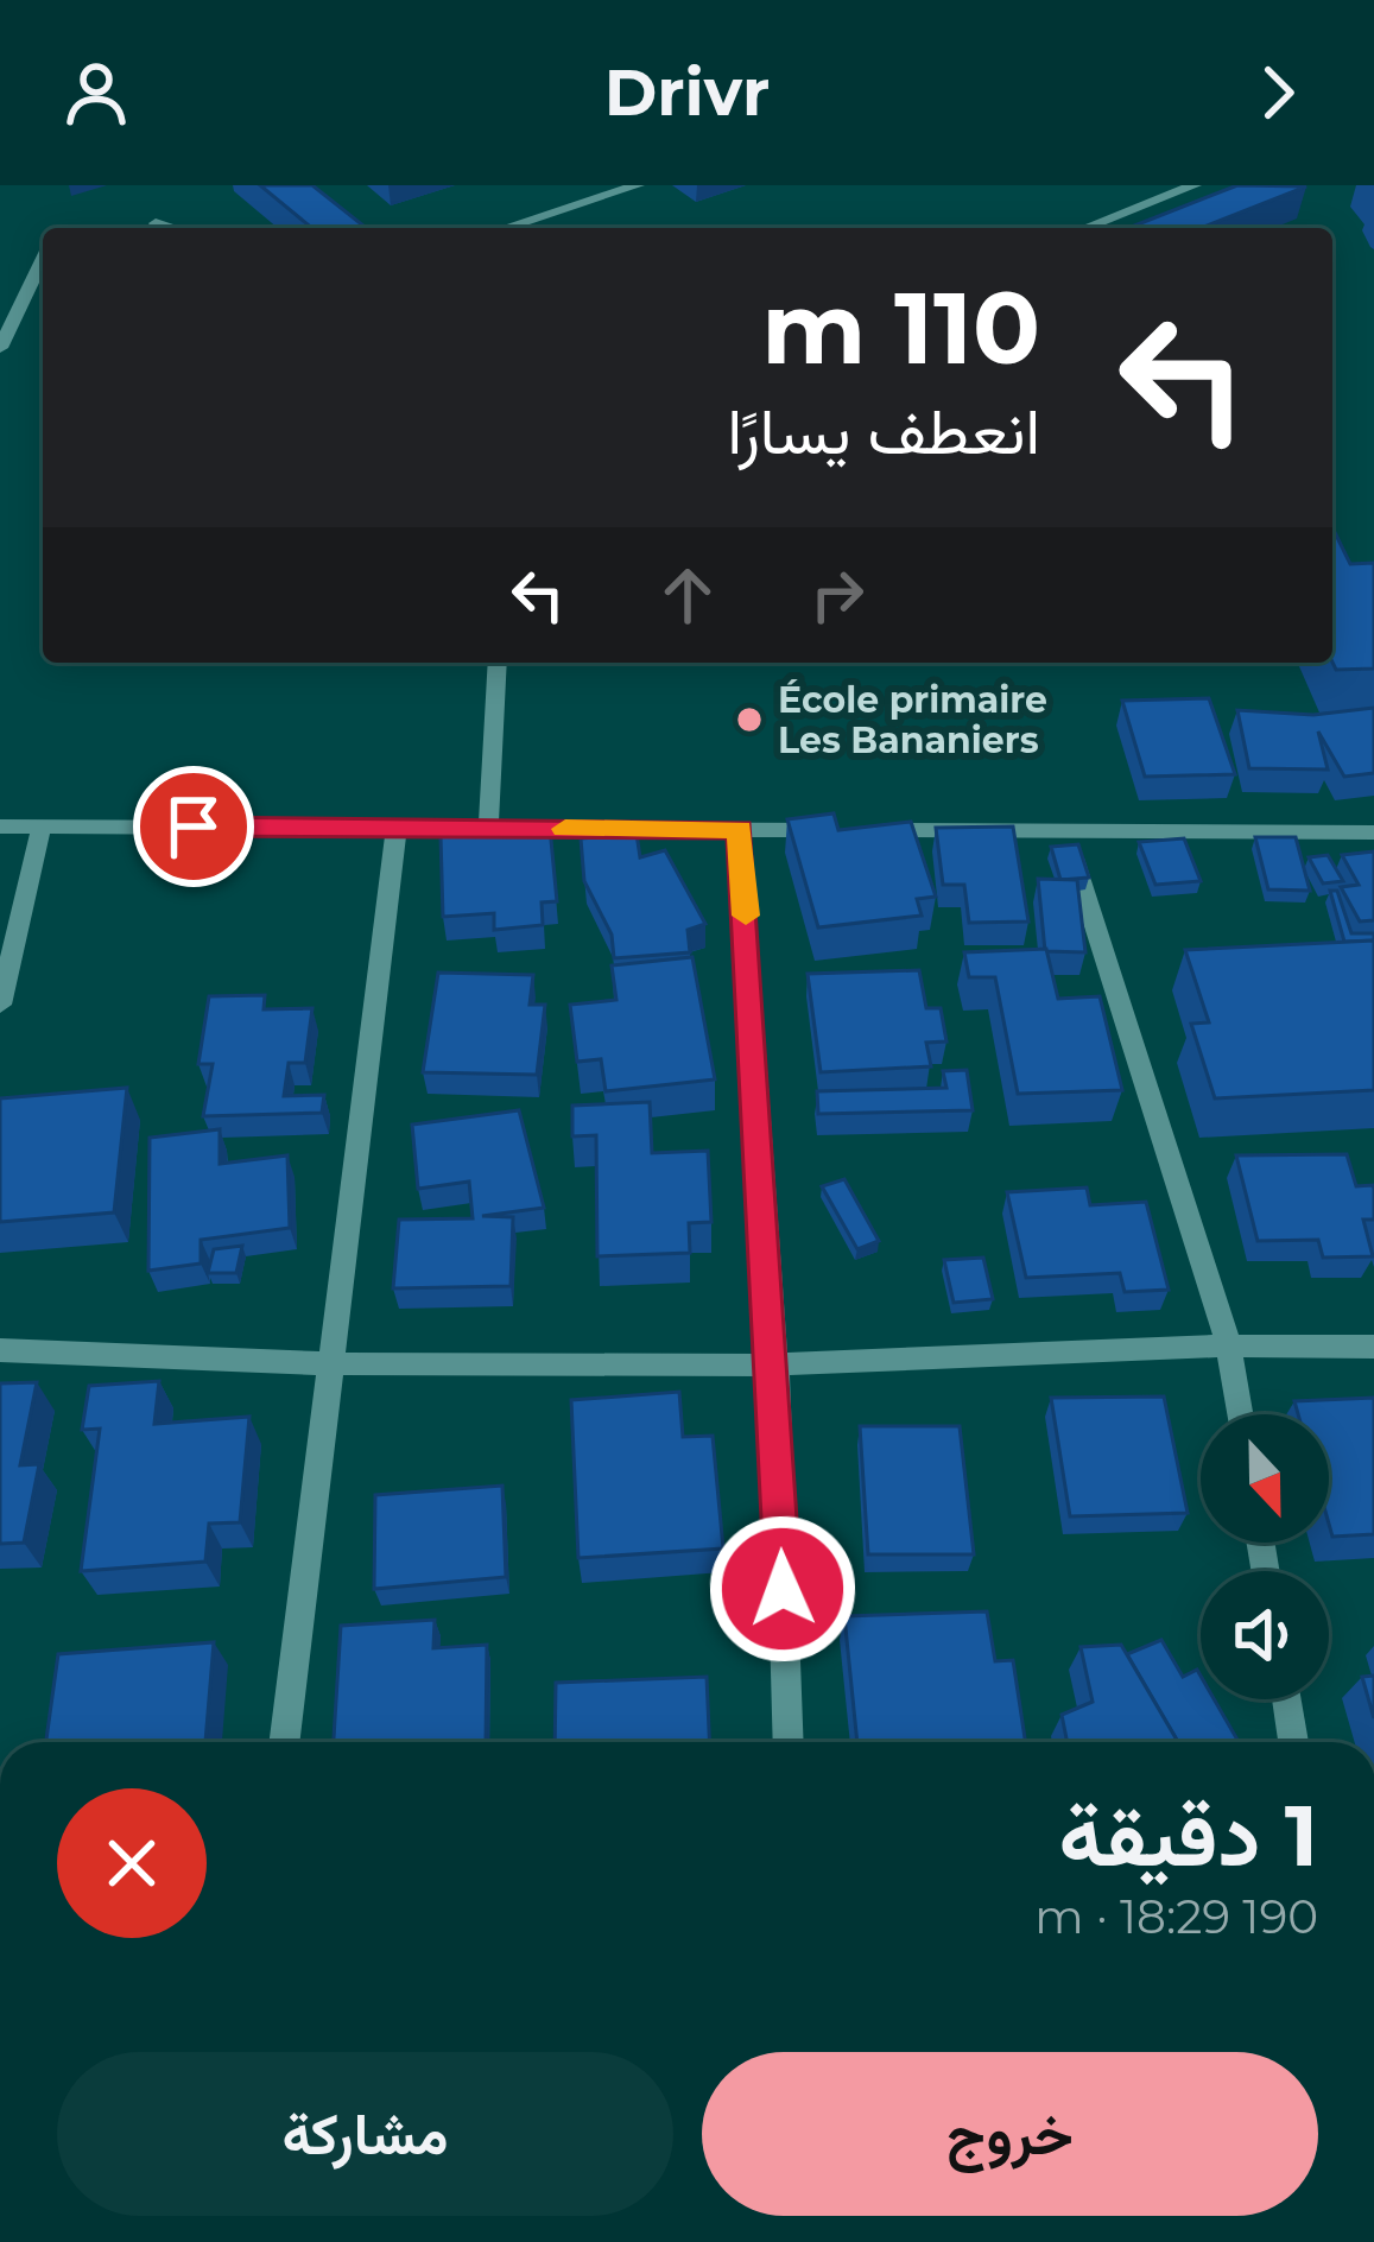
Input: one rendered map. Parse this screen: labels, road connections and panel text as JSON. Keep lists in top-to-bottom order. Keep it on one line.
{"places":["École primaire Les Bananiers"],"north":"bottom","page":{"header":"Drivr","turn":["110 m","انعطف يسارًا"],"heading":["1 دقيقة","190 m · 18:29"],"buttons":["خروج","مشاركة"]}}
